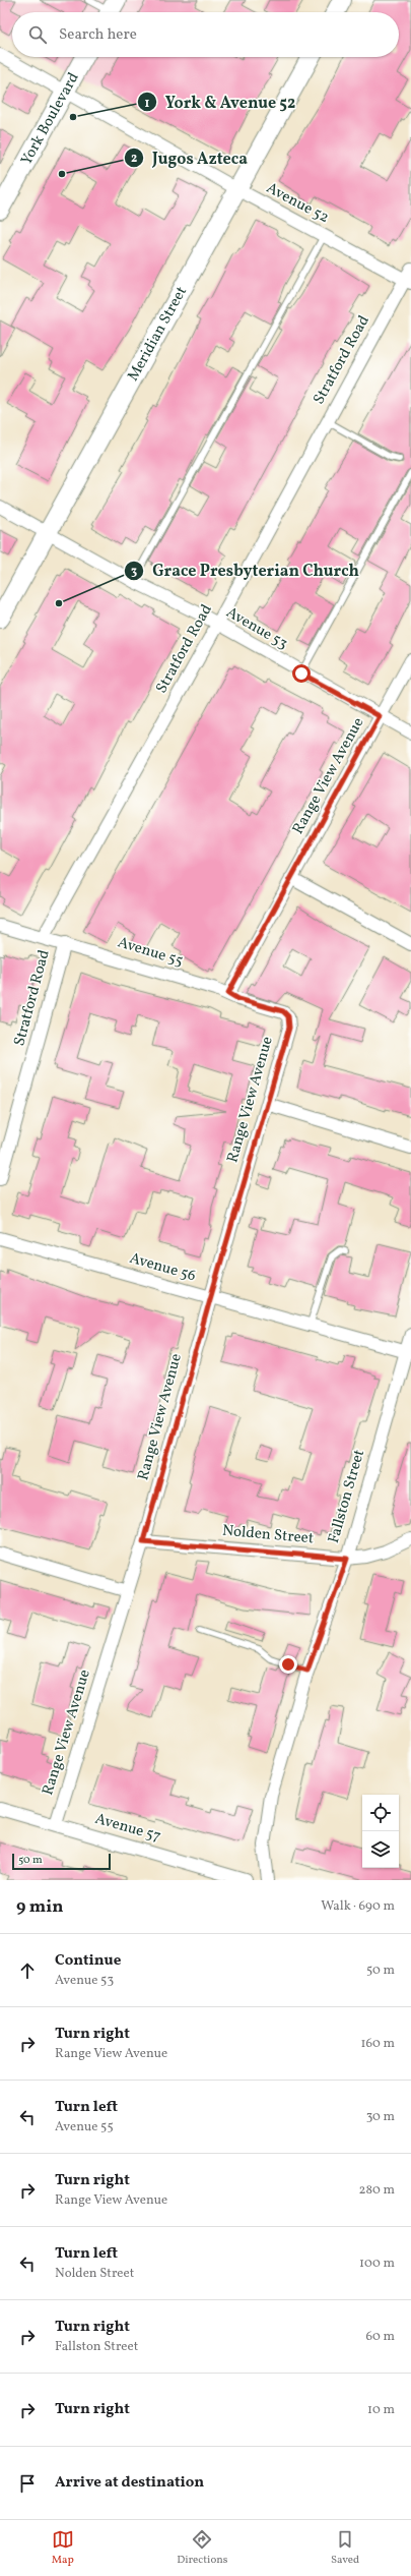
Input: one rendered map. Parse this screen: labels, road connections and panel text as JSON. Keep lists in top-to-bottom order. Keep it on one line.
{"streets":{"street":["York Boulevard","Avenue 52","Meridian Street","Stratford Road","Avenue 53","Range View Avenue","Avenue 55","Avenue 56","Fallston Street","Nolden Street","Avenue 57"]},"crossings":[["York Boulevard","Avenue 52"],["Avenue 52","Meridian Street"],["Avenue 52","Stratford Road"],["Meridian Street","Avenue 53"],["Stratford Road","Avenue 53"],["Stratford Road","Avenue 55"],["Avenue 53","Range View Avenue"],["Range View Avenue","Avenue 55"],["Range View Avenue","Avenue 56"],["Range View Avenue","Nolden Street"],["Range View Avenue","Avenue 57"],["Avenue 56","Fallston Street"],["Fallston Street","Nolden Street"]],"places":["York & Avenue 52","Jugos Azteca","Grace Presbyterian Church"],"scale_bar":"50 m","page":{"search":"Search here","scale":"50 m","heading":["9 min","Walk · 690 m"],"list":[["Continue","Avenue 53","50 m"],["Turn right","Range View Avenue","160 m"],["Turn left","Avenue 55","30 m"],["Turn right","Range View Avenue","280 m"],["Turn left","Nolden Street","100 m"],["Turn right","Fallston Street","60 m"],["Turn right","10 m"],"Arrive at destination"],"nav":["Map","Directions","Saved"]}}
